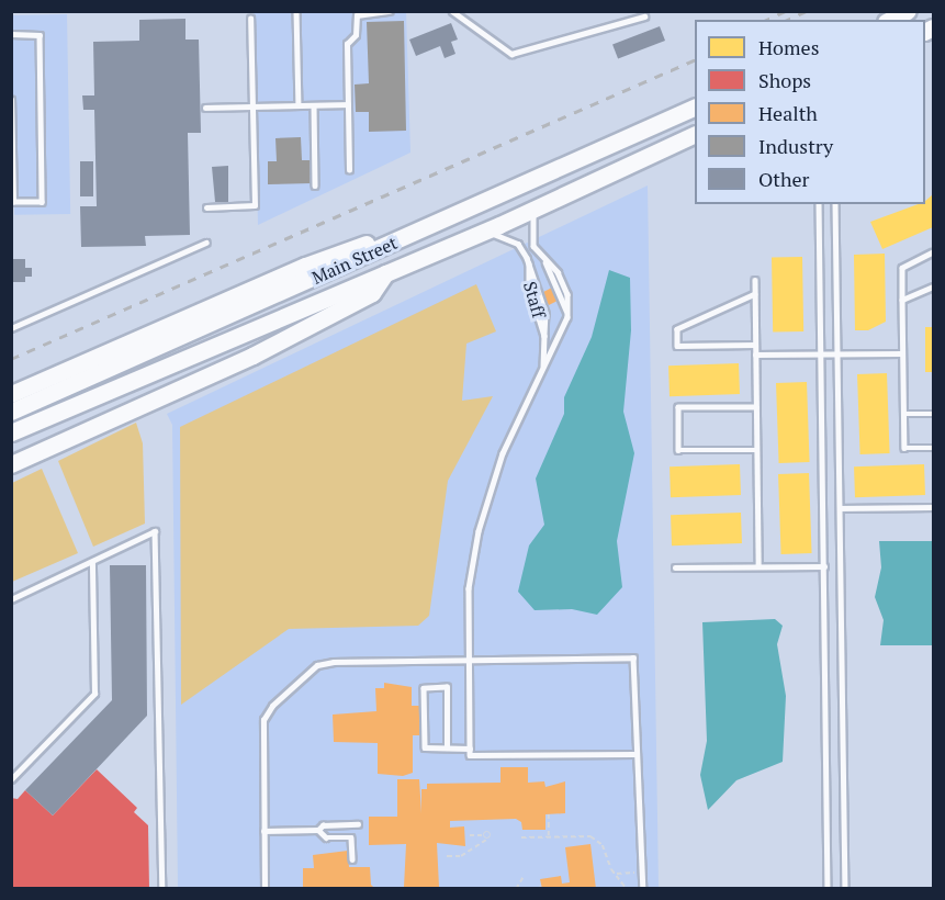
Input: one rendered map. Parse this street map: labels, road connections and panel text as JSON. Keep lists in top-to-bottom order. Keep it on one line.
{"streets":{"highway":["Main Street"],"lane":["Staff"]},"legend":["Homes","Shops","Health","Industry","Other"]}
